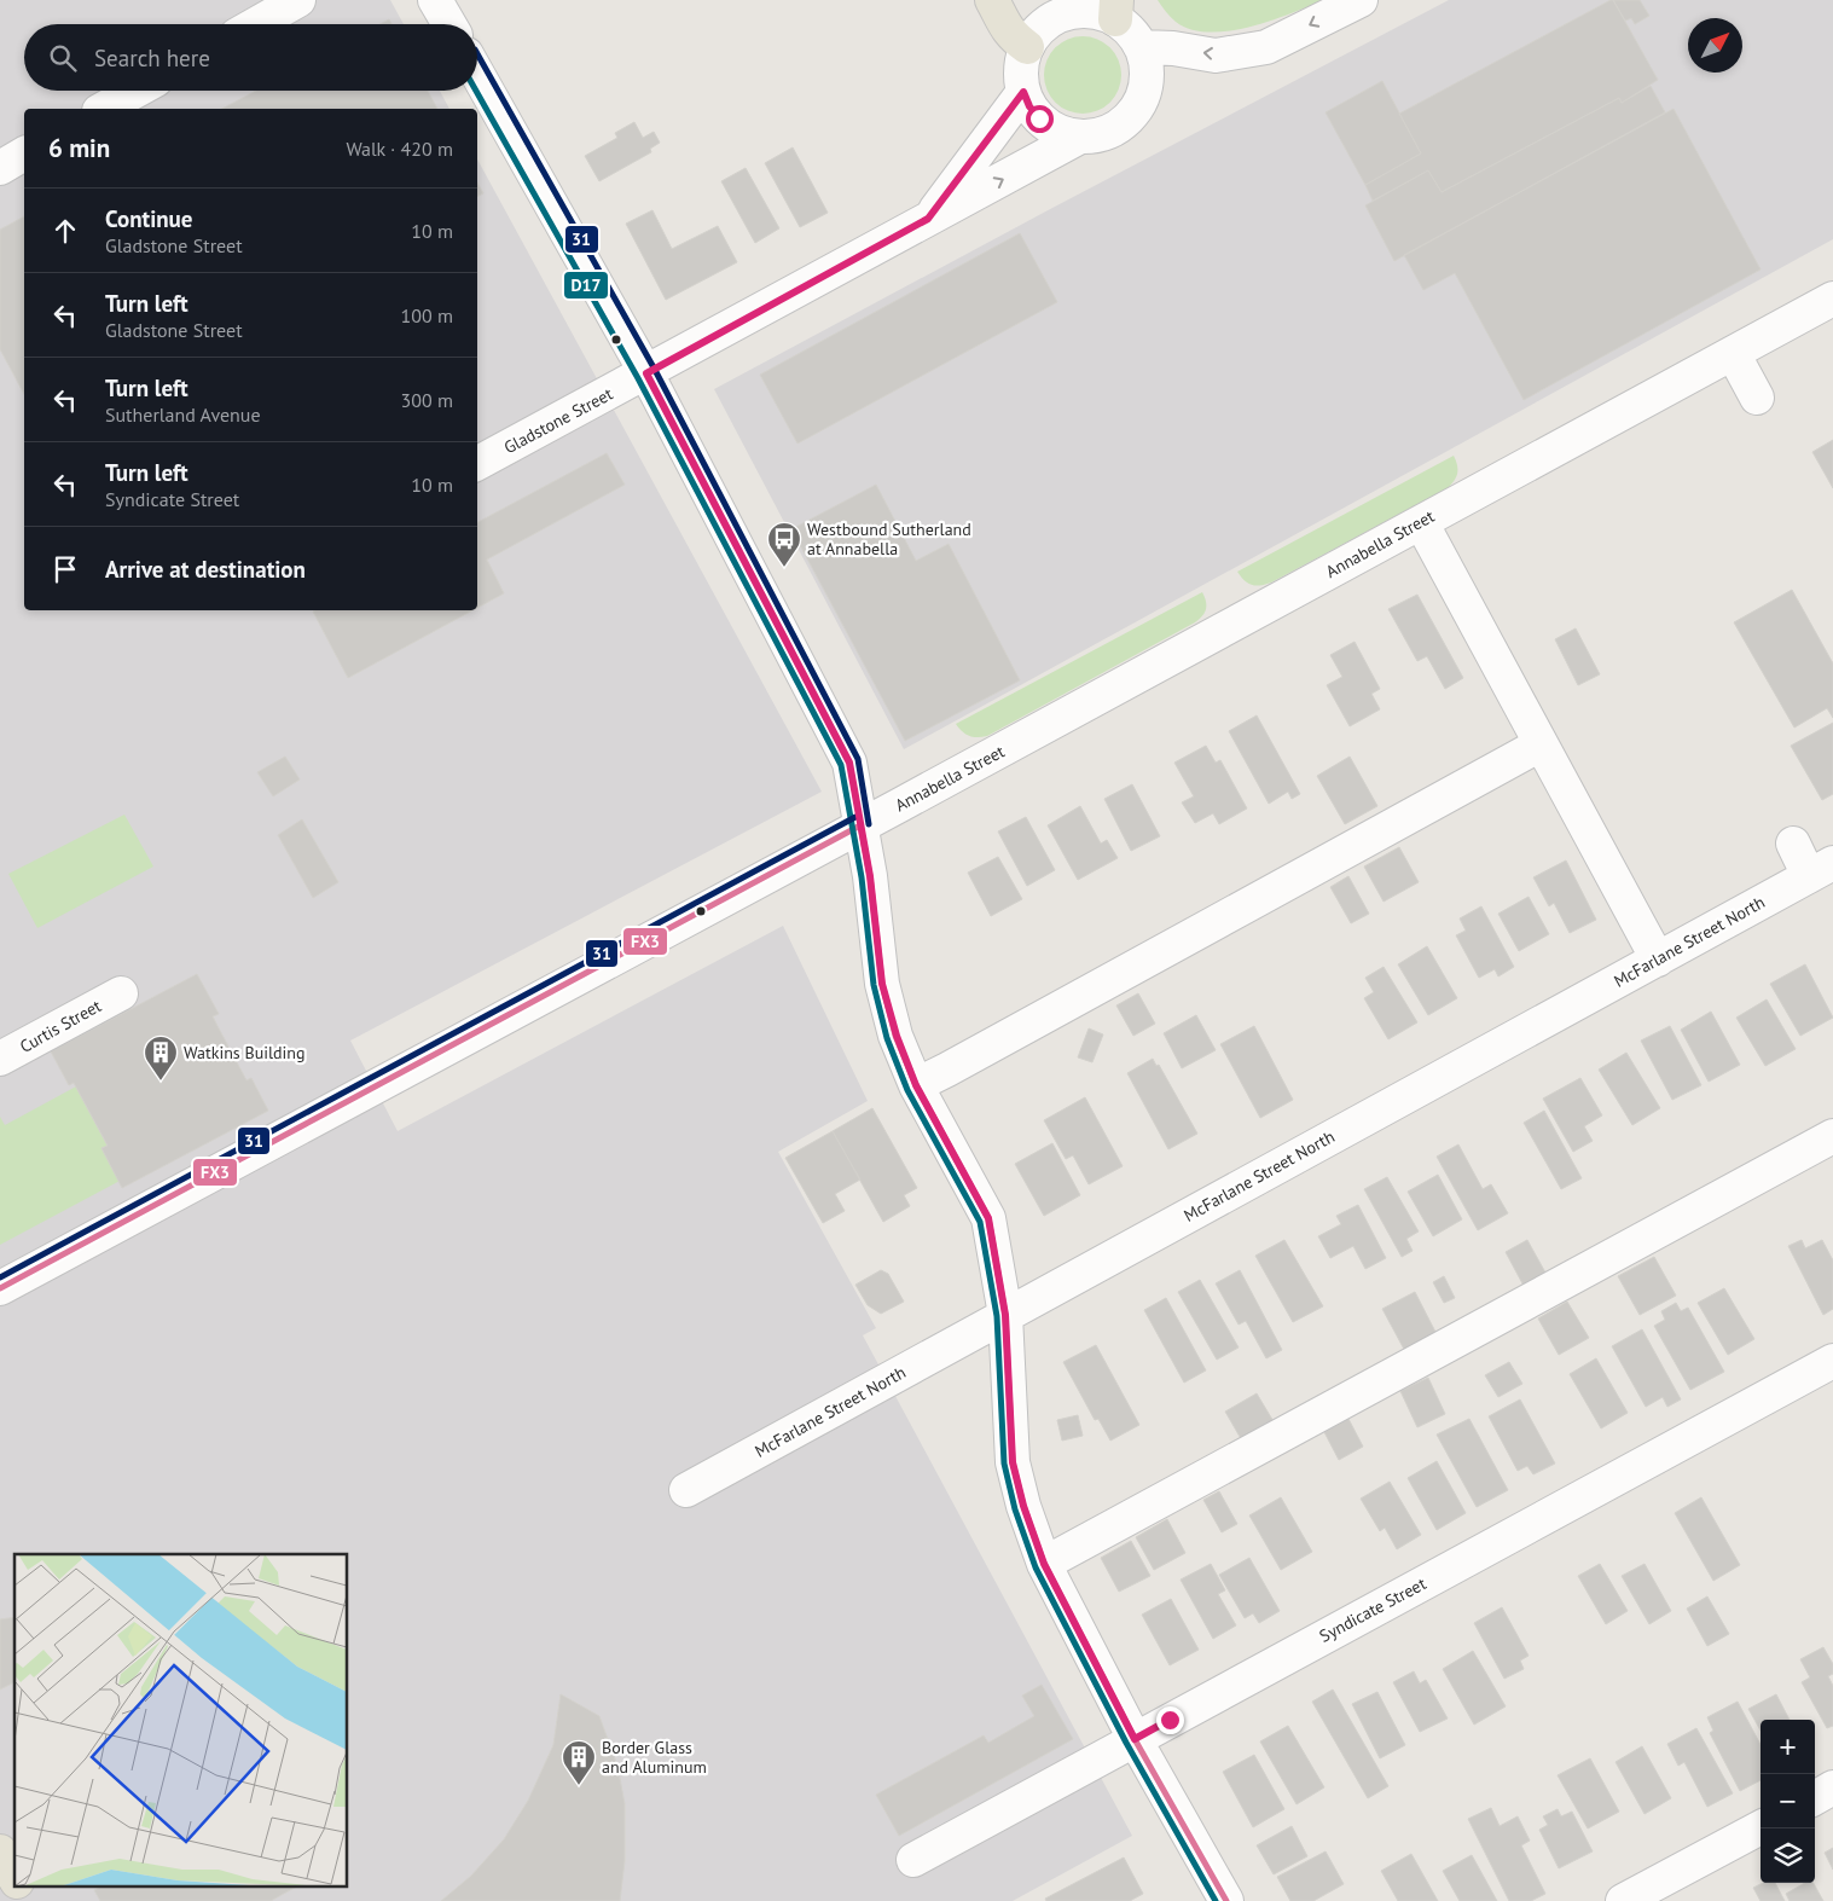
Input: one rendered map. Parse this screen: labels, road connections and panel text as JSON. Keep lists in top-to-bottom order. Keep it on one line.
{"streets":{"street":["Gladstone Street","Annabella Street","McFarlane Street North","Curtis Street","Syndicate Street"]},"places":{"bus stop":["Westbound Sutherland at Annabella"],"building":["Watkins Building","Border Glass and Aluminum"]},"lines":["transit line 31","transit line D17","transit line FX3"],"north":"top right","page":{"search":"Search here","heading":["6 min","Walk · 420 m"],"list":[["Continue","Gladstone Street","10 m"],["Turn left","Gladstone Street","100 m"],["Turn left","Sutherland Avenue","300 m"],["Turn left","Syndicate Street","10 m"],"Arrive at destination"],"map_buttons":["+","−"]}}
